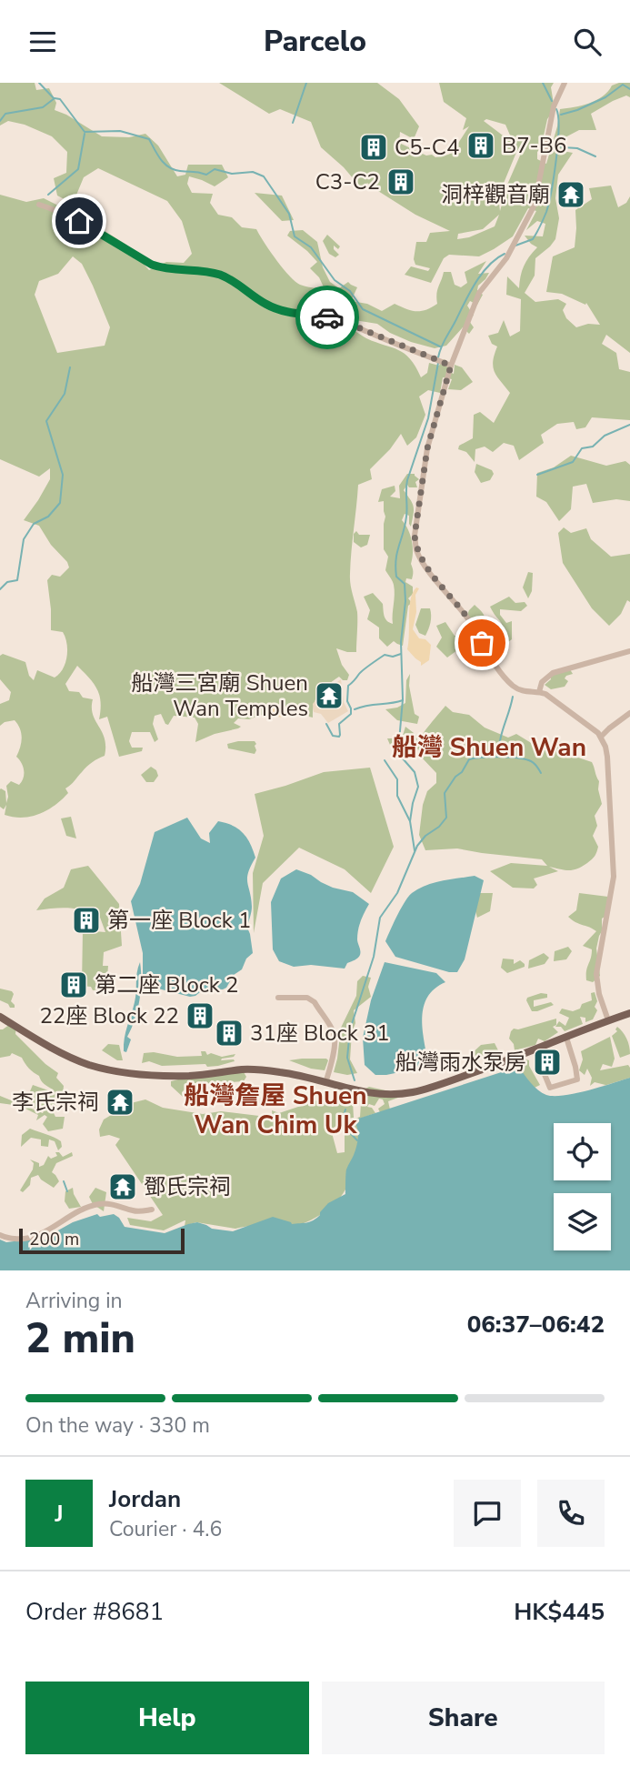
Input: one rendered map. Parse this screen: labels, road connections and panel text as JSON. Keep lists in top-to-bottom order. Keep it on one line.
{"districts":["船灣 Shuen Wan","船灣詹屋 Shuen Wan Chim Uk"],"places":{"building":["B7-B6","C5-C4","C3-C2","第一座 Block 1","第二座 Block 2","22座 Block 22","31座 Block 31","船灣雨水泵房"],"temple":["洞梓觀音廟","船灣三宮廟 Shuen Wan Temples","李氏宗祠","鄧氏宗祠"]},"scale_bar":"200 m","page":{"header":"Parcelo","scale":"200 m","heading":["2 min","Arriving in","06:37–06:42"],"panel":["Jordan","Courier · 4.6","Order #8681","HK$445"],"bar":"On the way · 330 m","round":"J","buttons":["Help","Share"]}}
